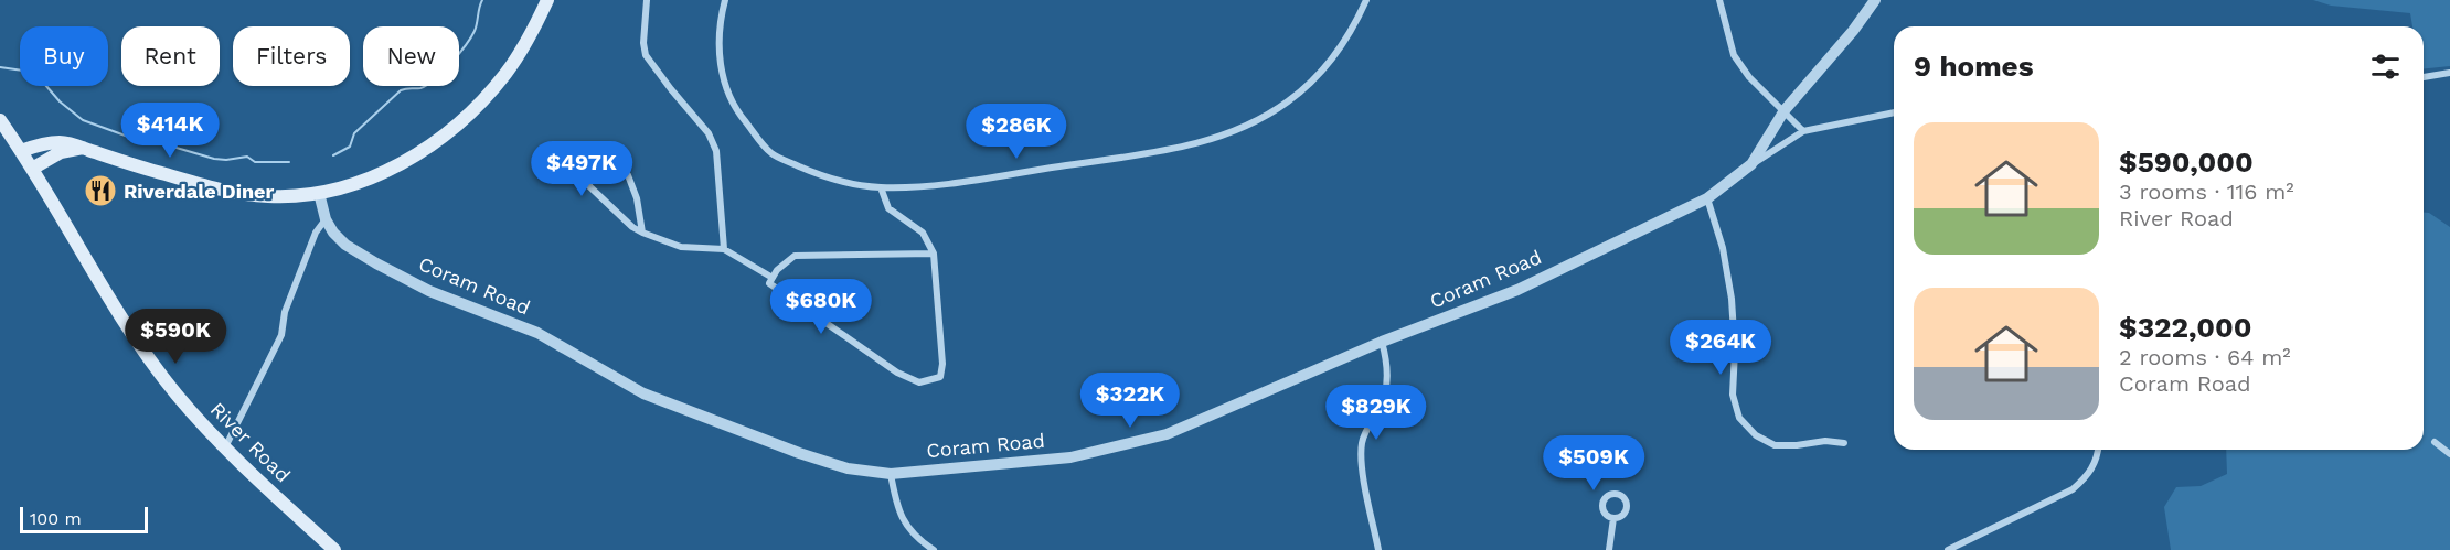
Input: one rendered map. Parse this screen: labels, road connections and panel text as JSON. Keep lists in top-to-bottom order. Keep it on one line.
{"streets":{"main road":["River Road"],"street":["Coram Road"]},"places":{"restaurant":["Riverdale Diner"]},"scale_bar":"100 m","page":{"chip":["Buy","Rent","Filters","New"],"heading":"9 homes","price":["$414K","$286K","$497K","$680K","$590K","$264K","$322K","$829K","$509K"],"list":[{"name":"$590,000","note":"3 rooms · 116 m² · River Road"},{"name":"$322,000","note":"2 rooms · 64 m² · Coram Road"}],"scale":"100 m"}}
